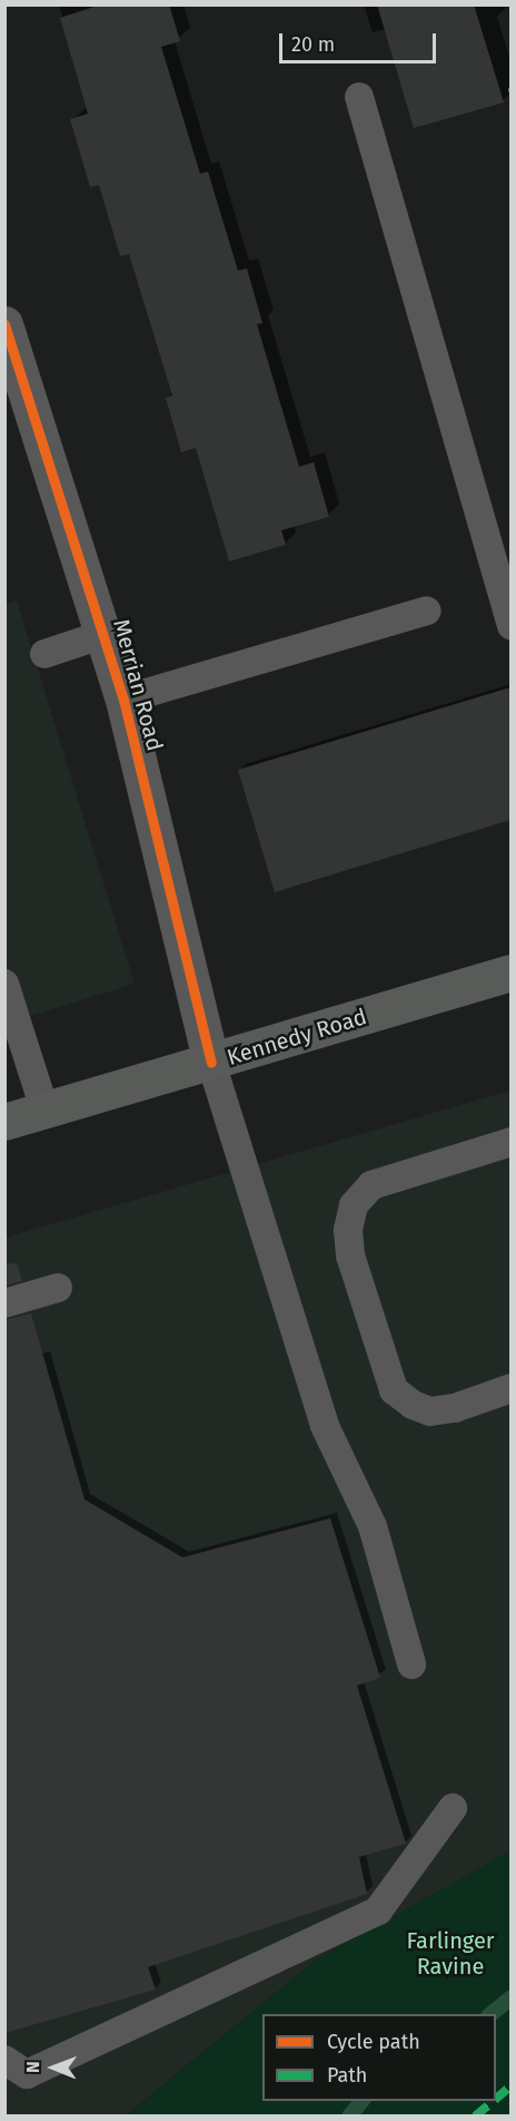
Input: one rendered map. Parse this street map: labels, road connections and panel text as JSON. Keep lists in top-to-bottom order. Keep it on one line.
{"streets":{"main road":["Kennedy Road"],"street":["Merrian Road"]},"crossings":[["Merrian Road","Kennedy Road"]],"parks":["Farlinger Ravine"],"legend":["Cycle path","Path"],"scale_bar":"20 m","north":"left"}
